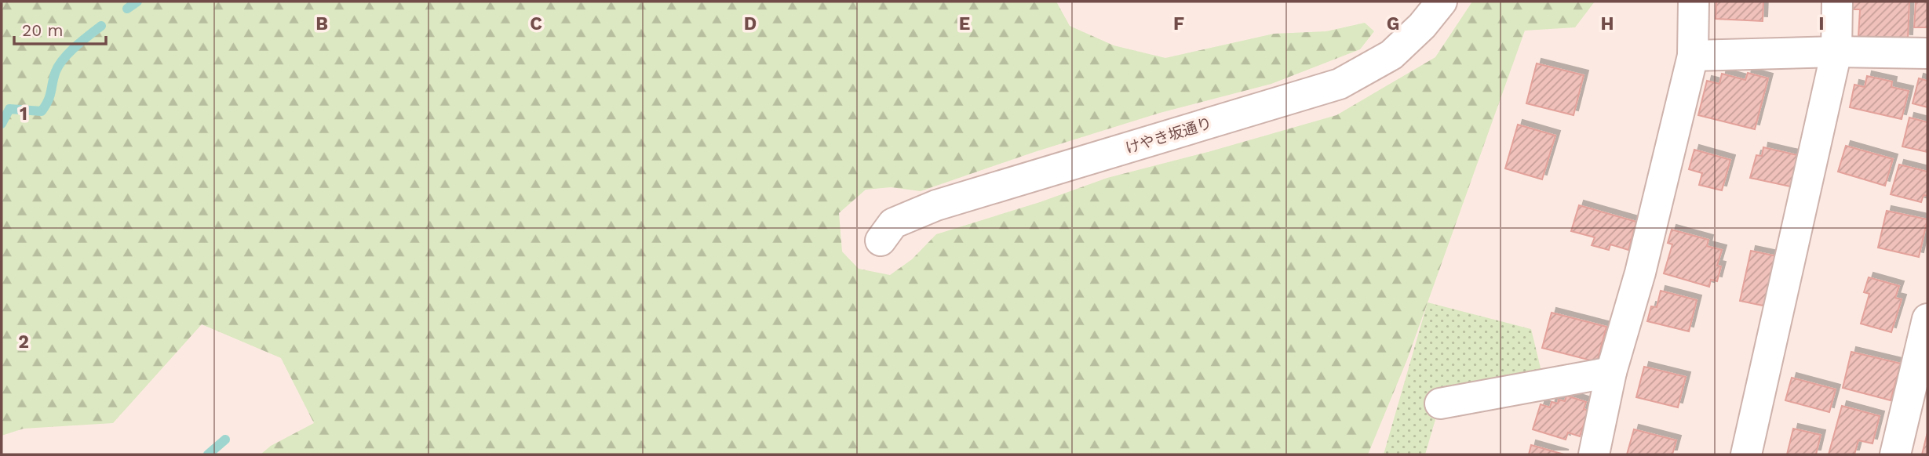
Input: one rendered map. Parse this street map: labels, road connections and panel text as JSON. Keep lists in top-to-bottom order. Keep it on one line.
{"streets":{"street":["けやき坂通り"]},"scale_bar":"20 m","grid":{"columns":["B","C","D","E","F","G","H","I"],"rows":["1","2"]}}
